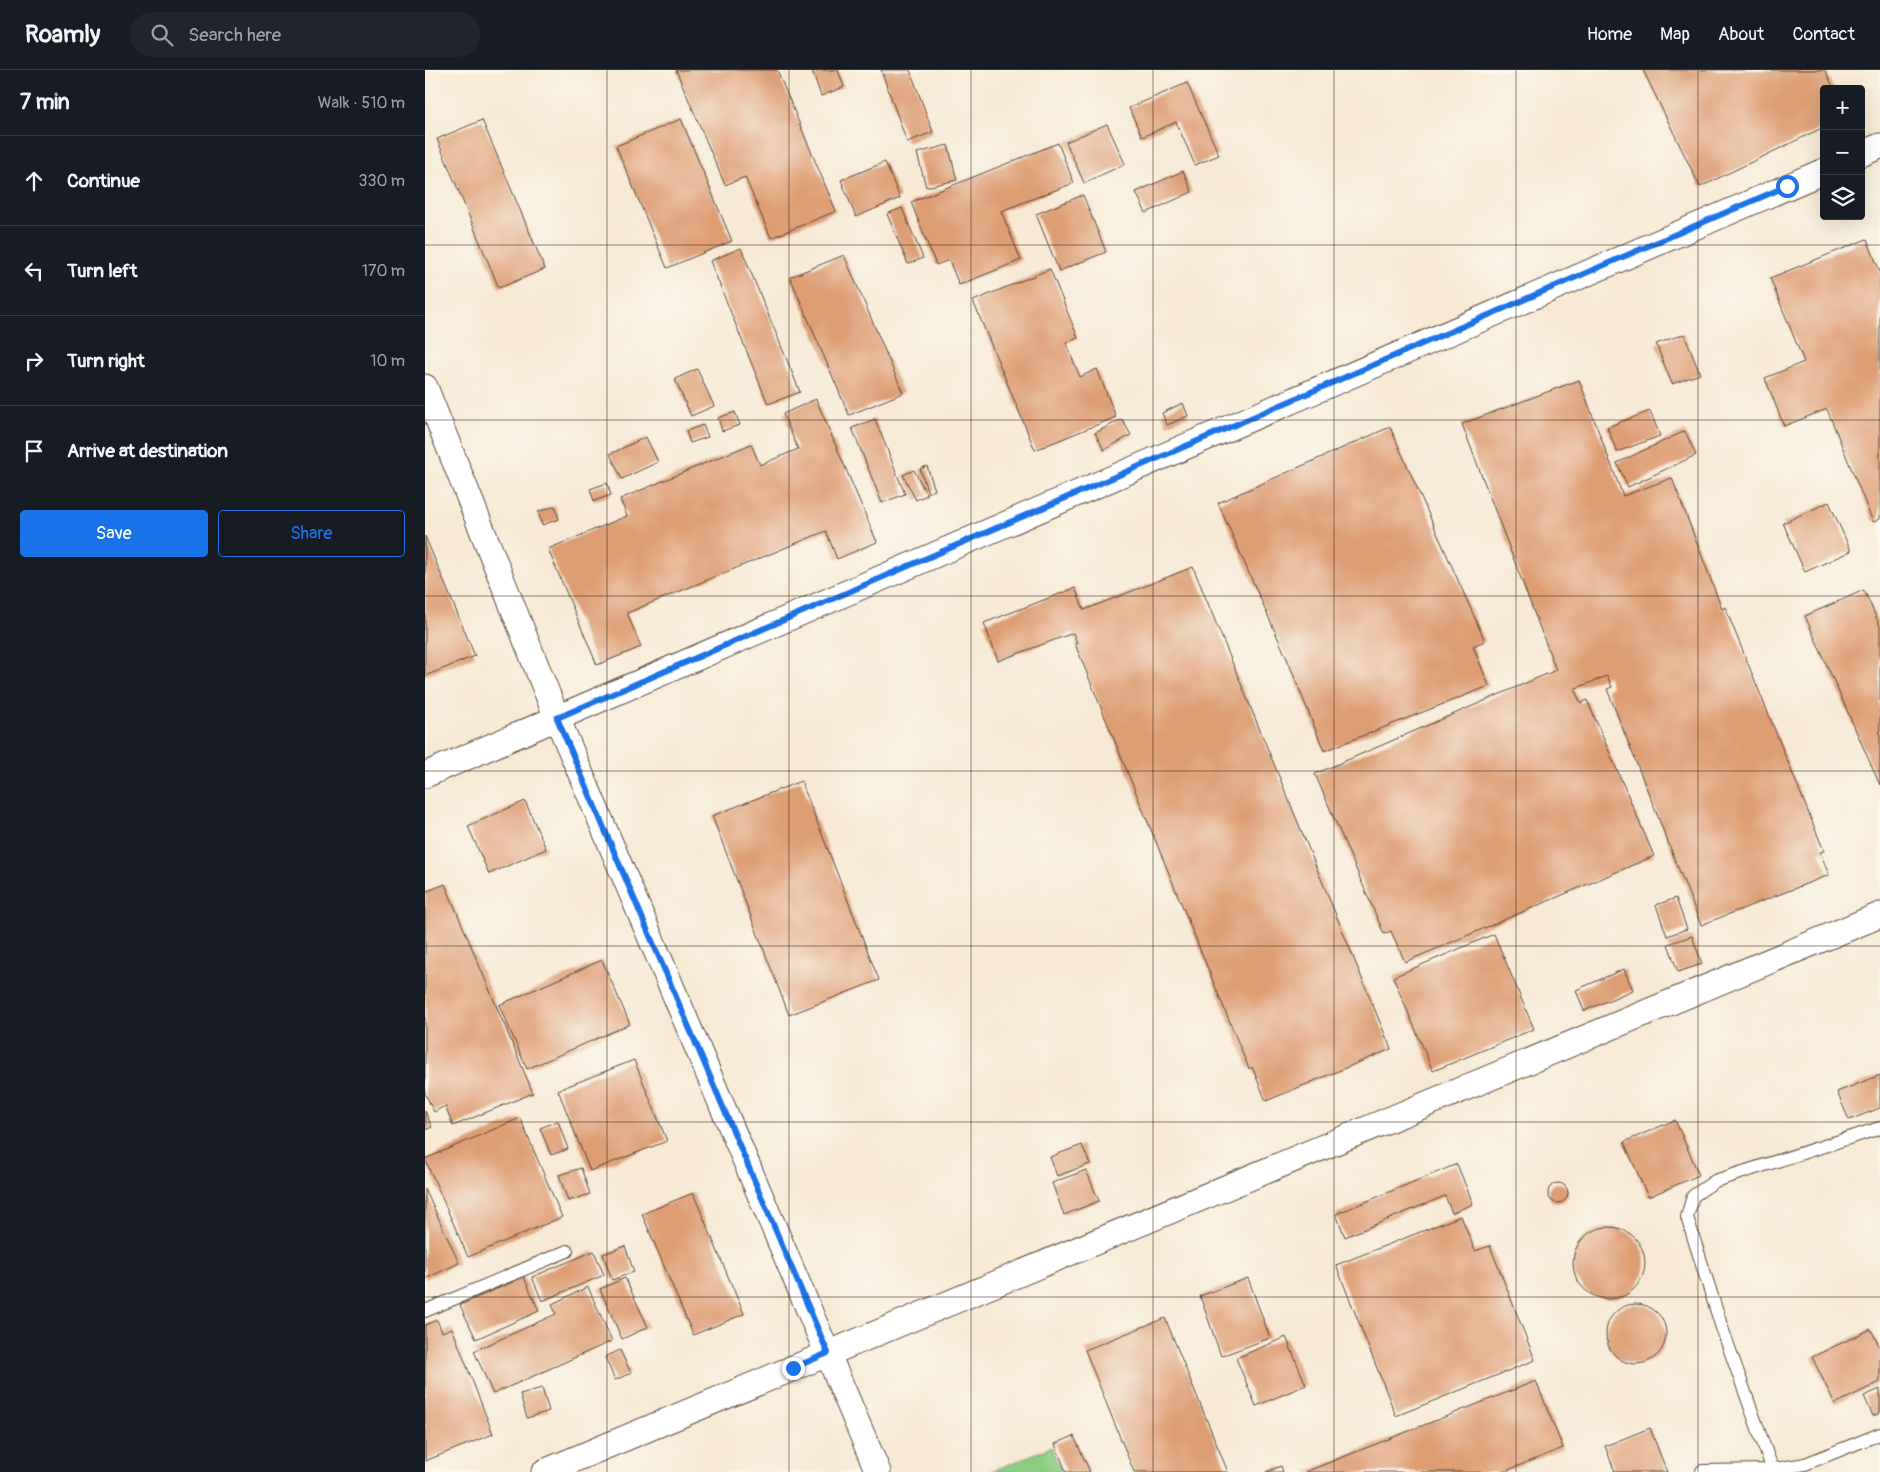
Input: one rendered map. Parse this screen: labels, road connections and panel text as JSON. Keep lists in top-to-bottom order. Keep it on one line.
{"page":{"header":"Roamly","search":"Search here","nav":["Home","Map","About","Contact"],"heading":["7 min","Walk · 510 m"],"map_buttons":["+","−"],"list":[["Continue","330 m"],["Turn left","170 m"],["Turn right","10 m"],"Arrive at destination"],"buttons":["Save","Share"]}}
